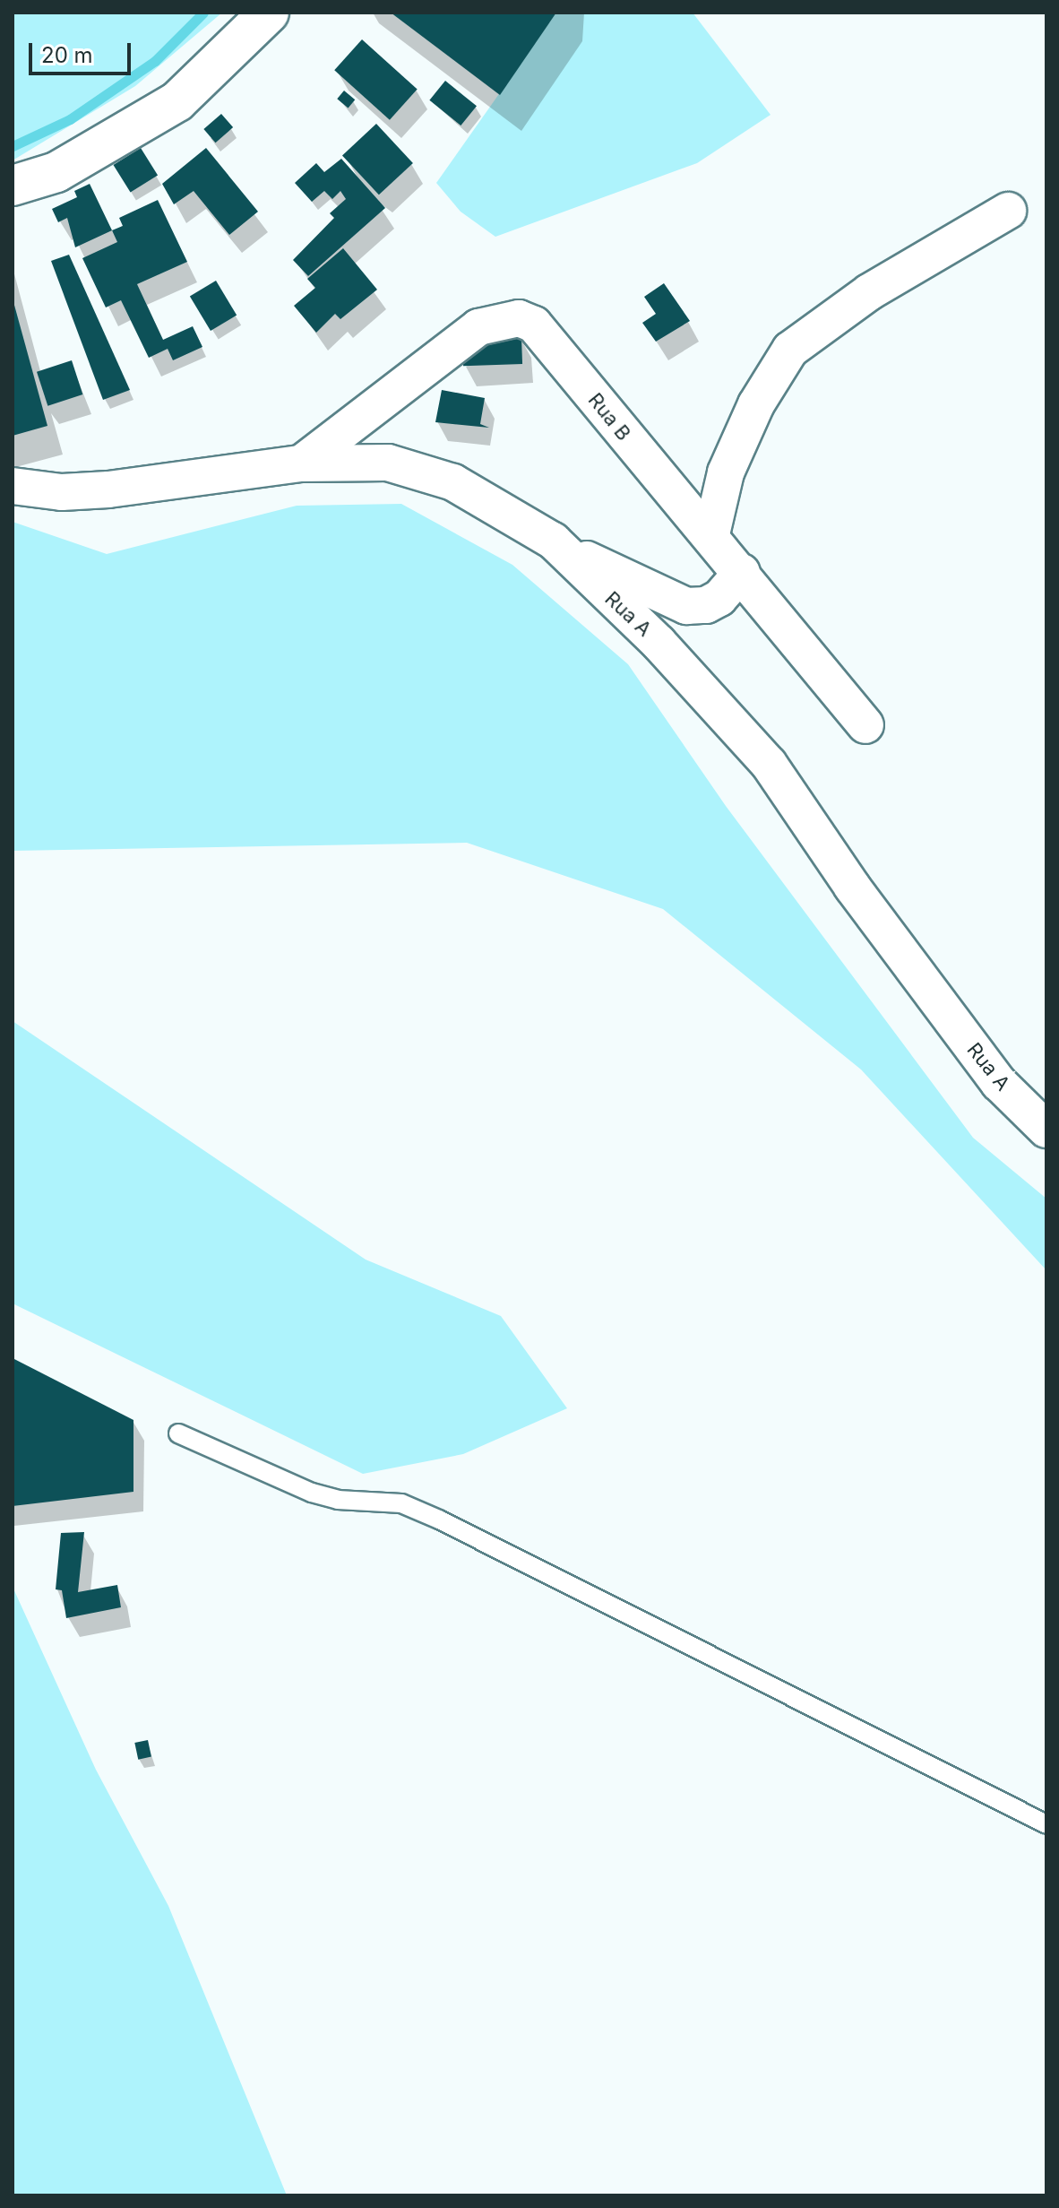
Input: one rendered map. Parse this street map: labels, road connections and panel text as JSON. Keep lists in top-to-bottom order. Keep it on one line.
{"streets":{"street":["Rua B","Rua A"]},"crossings":[["Rua B","Rua A"]],"scale_bar":"20 m"}
